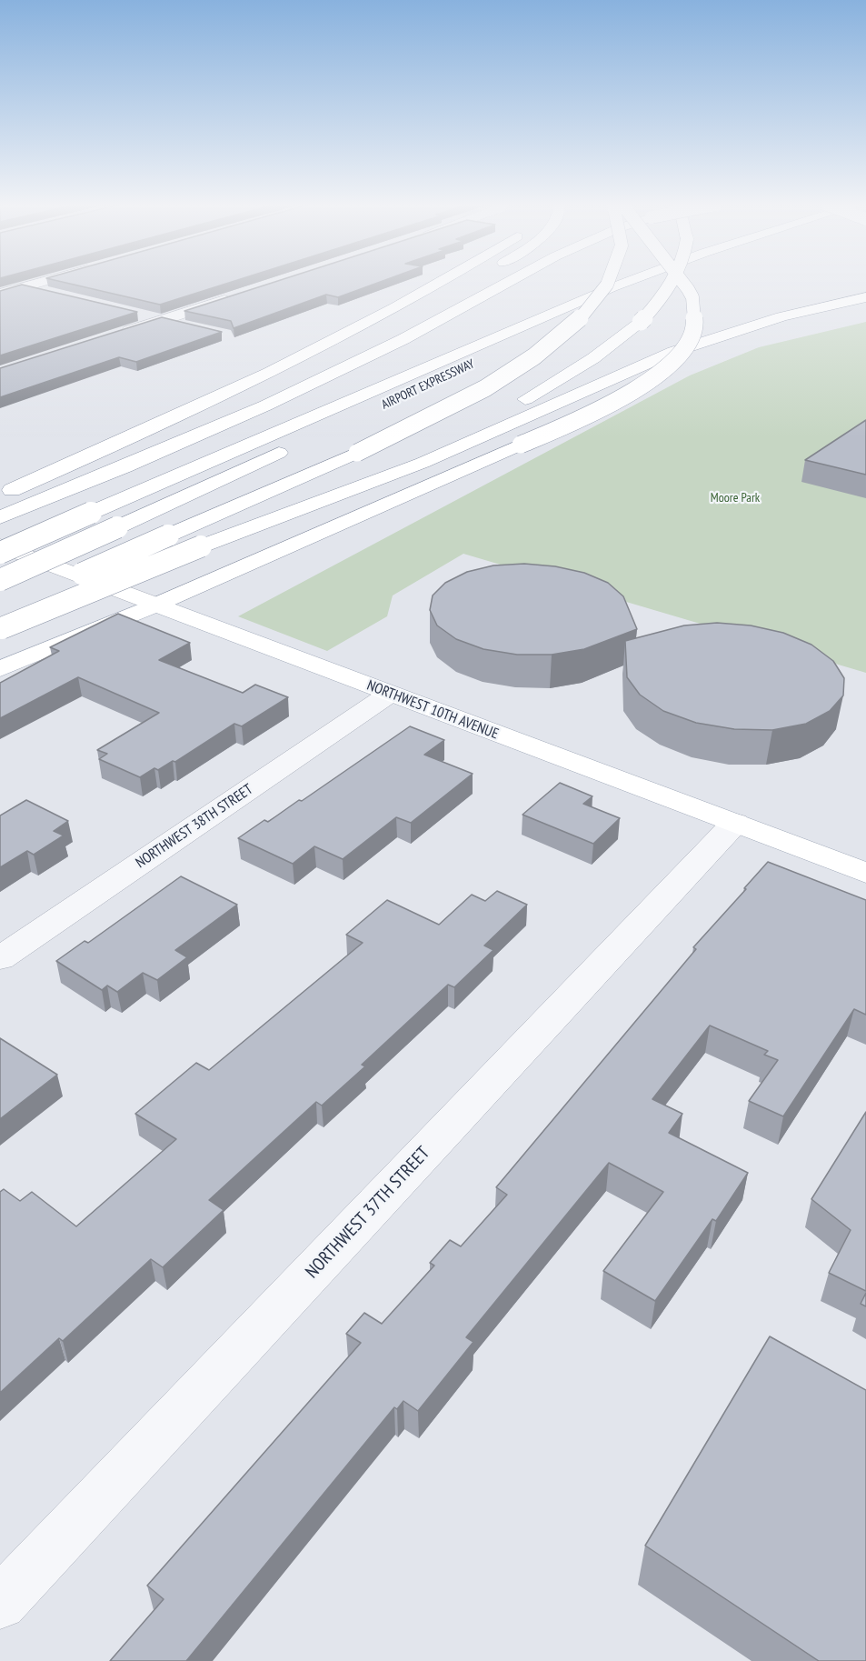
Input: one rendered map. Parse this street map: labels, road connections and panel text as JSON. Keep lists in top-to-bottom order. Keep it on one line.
{"streets":{"main road":["AIRPORT EXPRESSWAY","NORTHWEST 10TH AVENUE"],"street":["NORTHWEST 38TH STREET","NORTHWEST 37TH STREET"]},"crossings":[["NORTHWEST 10TH AVENUE","NORTHWEST 38TH STREET"],["NORTHWEST 10TH AVENUE","NORTHWEST 37TH STREET"]],"parks":["Moore Park"]}
